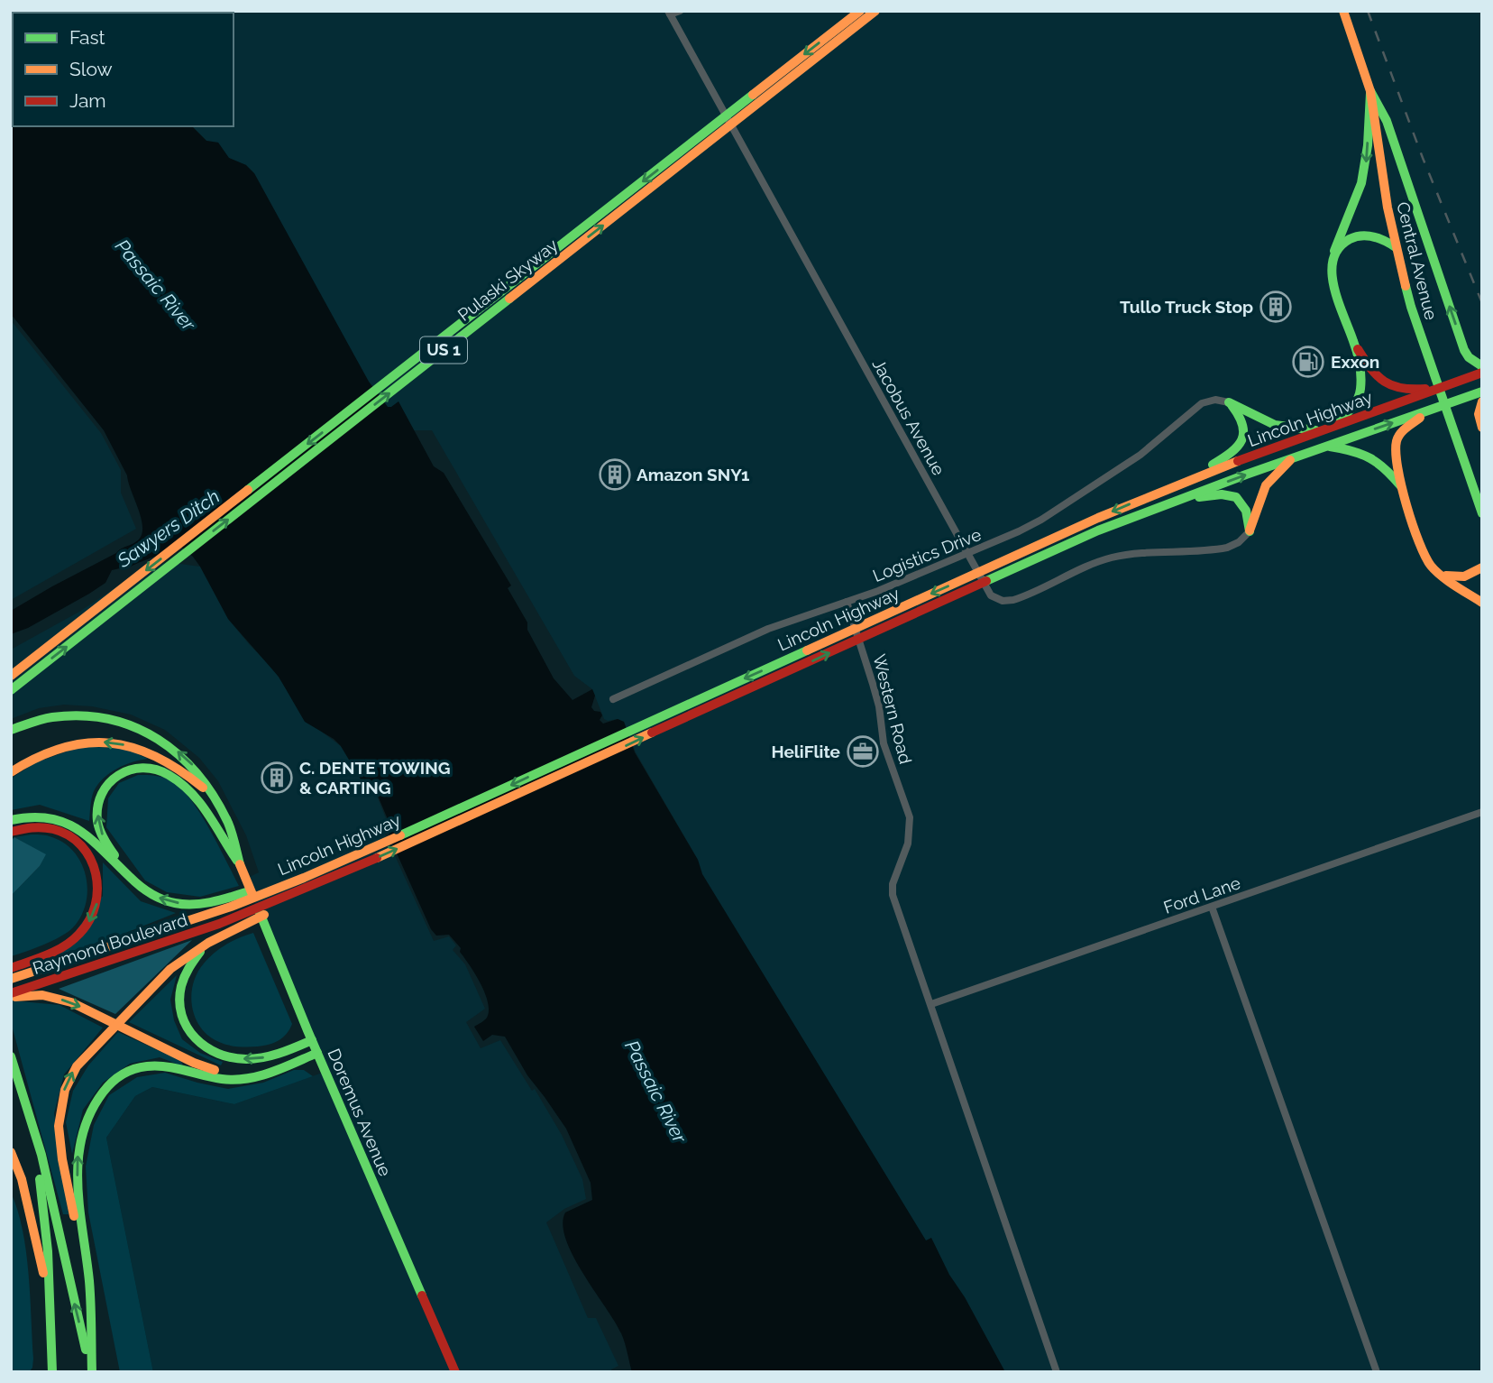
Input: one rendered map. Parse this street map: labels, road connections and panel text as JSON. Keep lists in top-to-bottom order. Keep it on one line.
{"streets":{"main road":["Central Avenue","Pulaski Skyway","US 1","Lincoln Highway","Raymond Boulevard","Doremus Avenue"],"street":["Jacobus Avenue","Logistics Drive","Western Road","Ford Lane"]},"crossings":[["Jacobus Avenue","Logistics Drive"],["Lincoln Highway","Raymond Boulevard"],["Logistics Drive","Western Road"],["Western Road","Ford Lane"]],"water":["Passaic River","Sawyers Ditch"],"places":{"building":["Tullo Truck Stop","Amazon SNY1","C. DENTE TOWING & CARTING"],"fuel station":["Exxon"],"office":["HeliFlite"]},"legend":["Fast","Slow","Jam"]}
